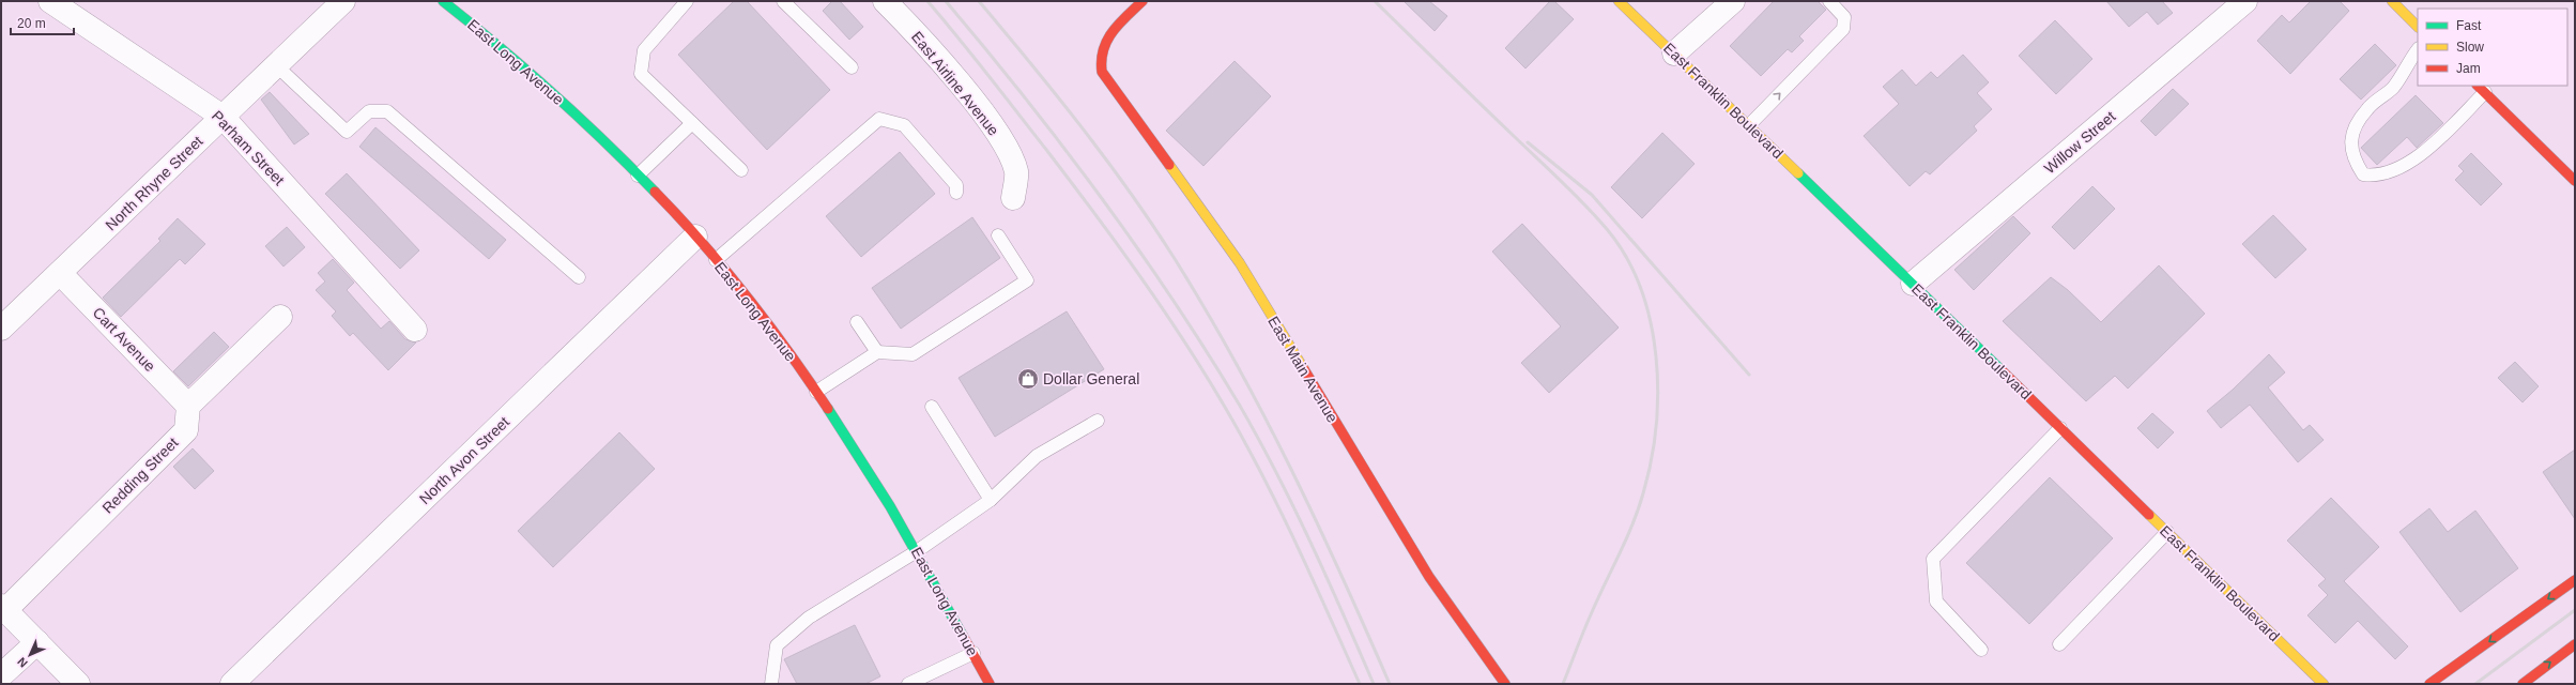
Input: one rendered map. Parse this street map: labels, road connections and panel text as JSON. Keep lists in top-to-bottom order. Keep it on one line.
{"streets":{"main road":["East Long Avenue","East Franklin Boulevard","East Main Avenue"],"street":["East Airline Avenue","Willow Street","Parham Street","North Rhyne Street","Cart Avenue","North Avon Street","Redding Street"]},"crossings":[["East Long Avenue","North Avon Street"],["East Franklin Boulevard","Willow Street"],["Parham Street","North Rhyne Street"],["North Rhyne Street","Cart Avenue"],["Cart Avenue","Redding Street"]],"places":{"shop":["Dollar General"]},"legend":["Fast","Slow","Jam"],"scale_bar":"20 m","north":"bottom left"}
